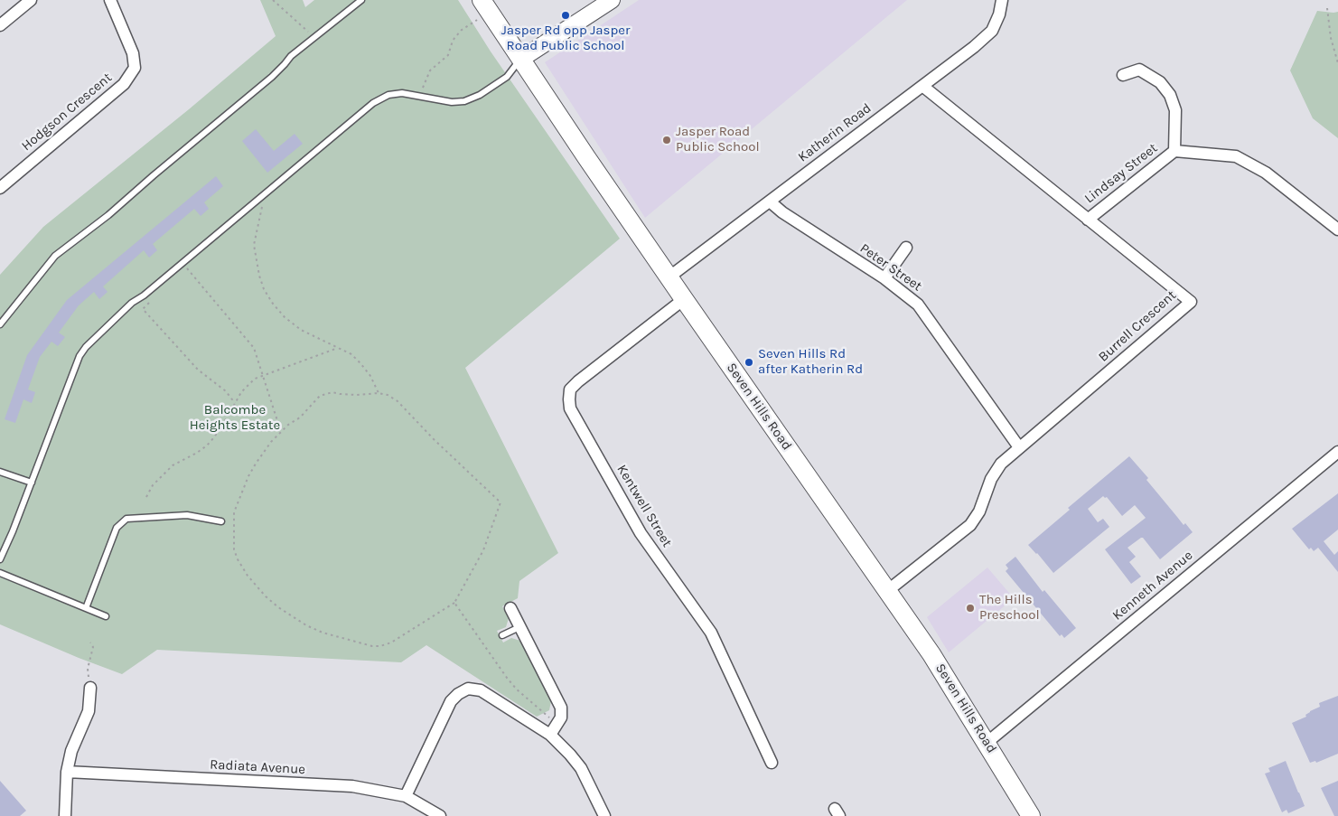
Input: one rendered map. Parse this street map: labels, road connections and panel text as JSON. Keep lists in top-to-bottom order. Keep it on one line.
{"streets":{"main road":["Seven Hills Road"],"street":["Hodgson Crescent","Katherin Road","Lindsay Street","Peter Street","Burrell Crescent","Kentwell Street","Kenneth Avenue","Radiata Avenue"]},"crossings":[["Katherin Road","Peter Street"],["Katherin Road","Burrell Crescent"],["Katherin Road","Seven Hills Road"],["Lindsay Street","Burrell Crescent"],["Peter Street","Burrell Crescent"],["Burrell Crescent","Seven Hills Road"],["Seven Hills Road","Kentwell Street"],["Seven Hills Road","Kenneth Avenue"]],"parks":["Balcombe Heights Estate"],"places":["Jasper Rd opp Jasper Road Public School","Jasper Road Public School","Seven Hills Rd after Katherin Rd","The Hills Preschool"]}
